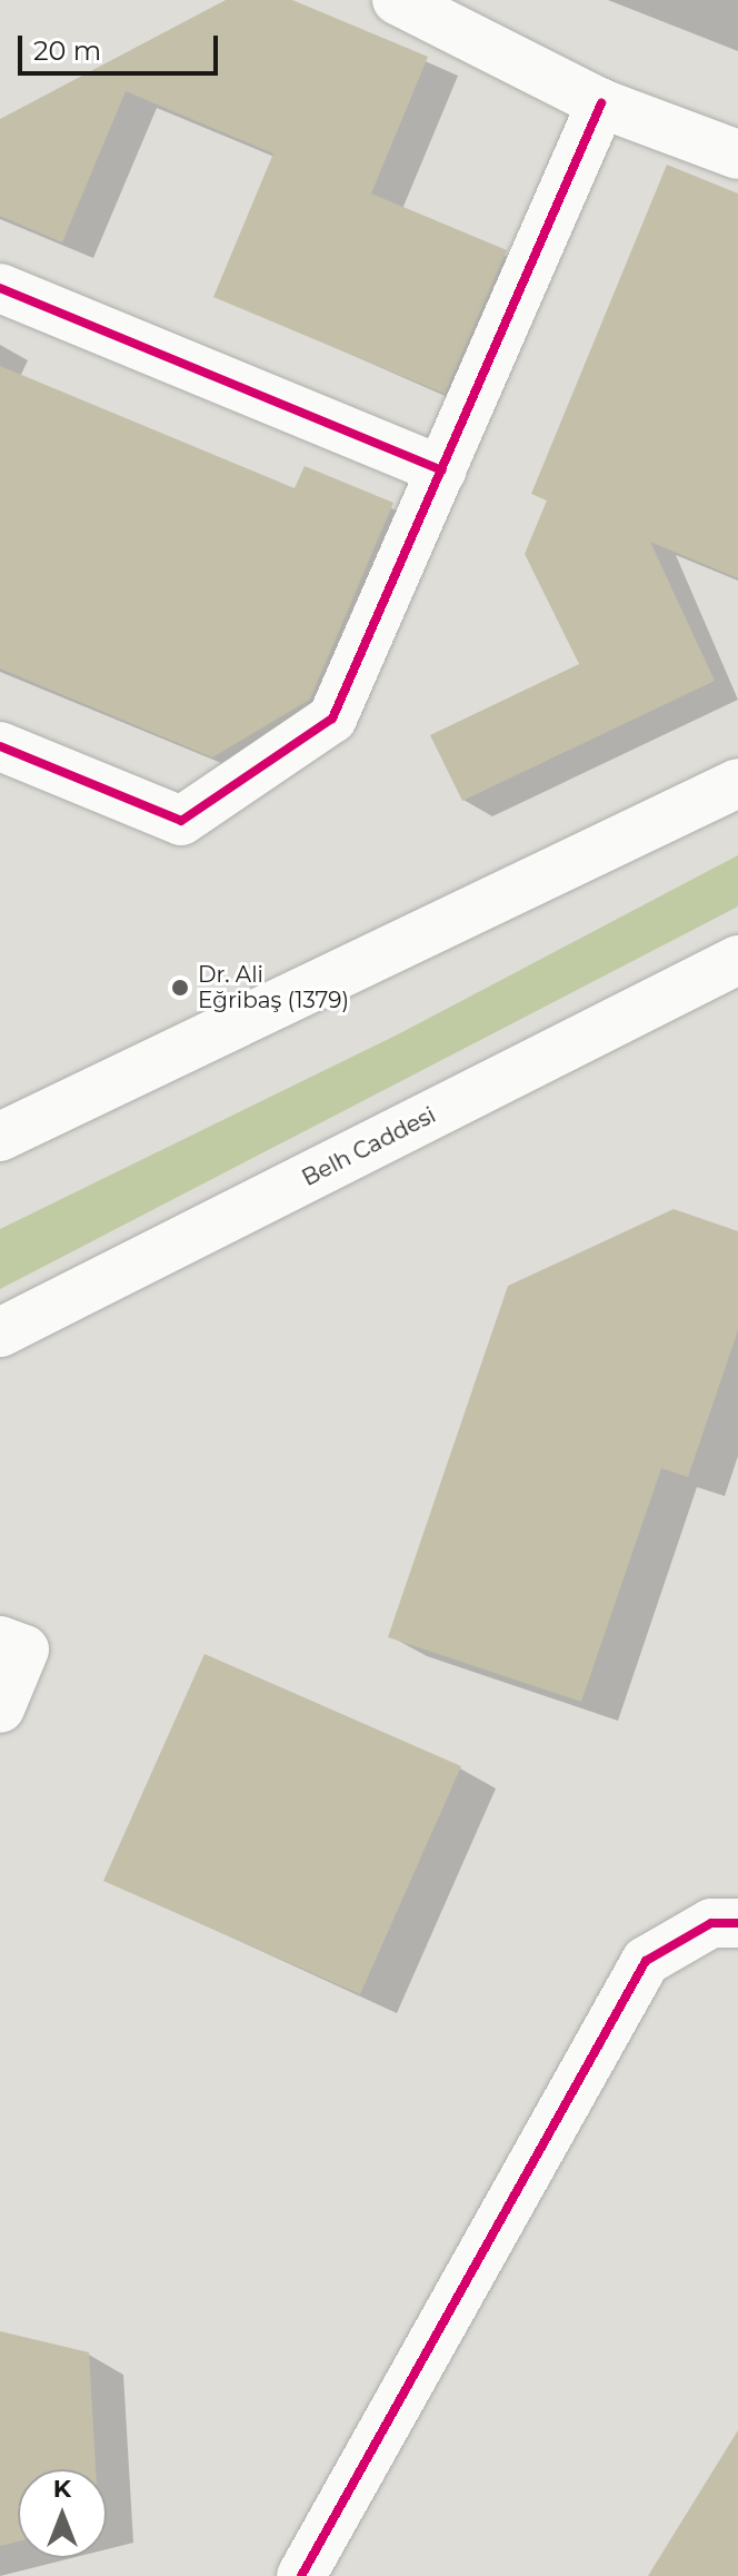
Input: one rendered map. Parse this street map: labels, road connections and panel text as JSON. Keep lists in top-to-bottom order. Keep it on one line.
{"streets":{"street":["Belh Caddesi"]},"places":["Dr. Ali Eğribaş (1379)"],"scale_bar":"20 m","north":"top"}
